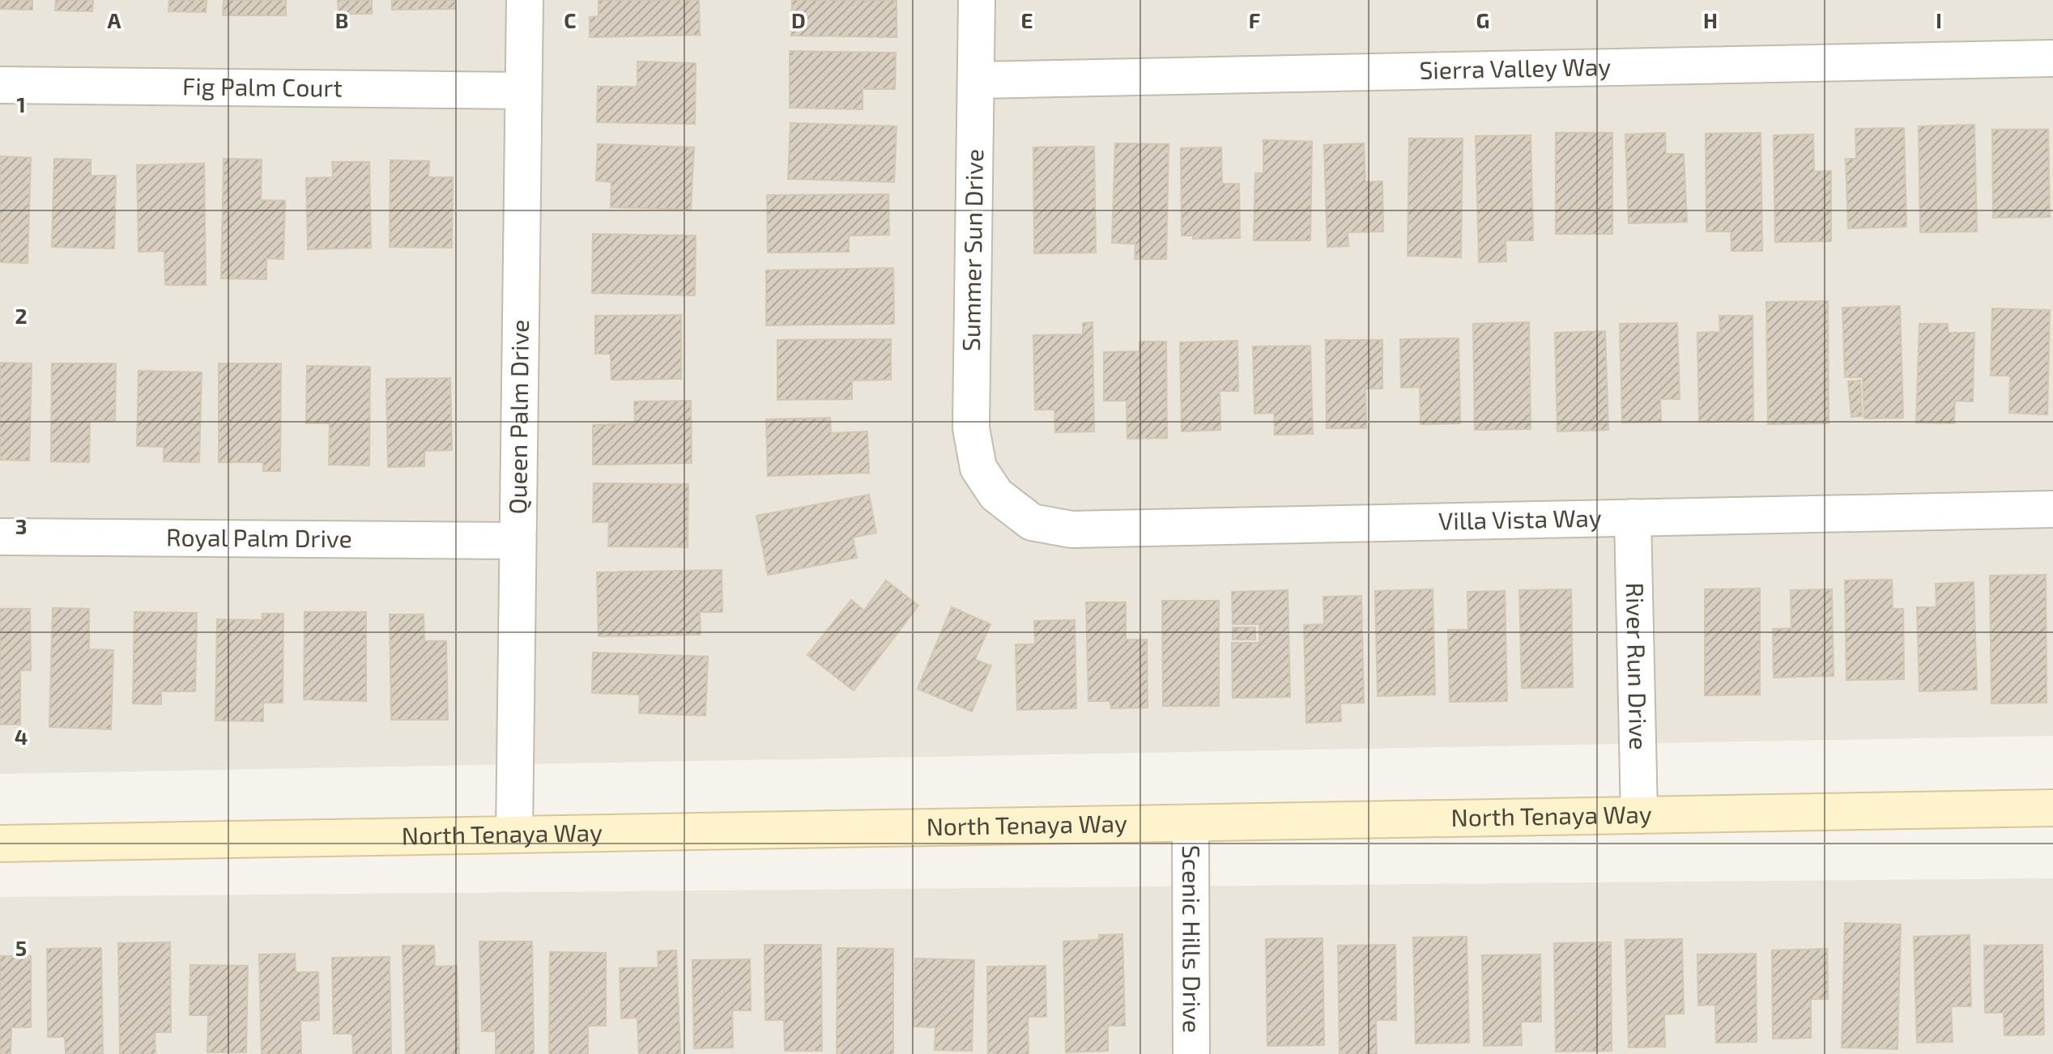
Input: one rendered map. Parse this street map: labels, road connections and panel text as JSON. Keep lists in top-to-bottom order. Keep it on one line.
{"streets":{"main road":["North Tenaya Way"],"street":["Sierra Valley Way","Fig Palm Court","Summer Sun Drive","Queen Palm Drive","Villa Vista Way","Royal Palm Drive","River Run Drive","Scenic Hills Drive"]},"crossings":[["Sierra Valley Way","Summer Sun Drive"],["Fig Palm Court","Queen Palm Drive"],["Summer Sun Drive","Villa Vista Way"],["Queen Palm Drive","Royal Palm Drive"],["Queen Palm Drive","North Tenaya Way"],["Villa Vista Way","River Run Drive"],["River Run Drive","North Tenaya Way"],["North Tenaya Way","Scenic Hills Drive"]],"grid":{"columns":["A","B","C","D","E","F","G","H","I"],"rows":["1","2","3","4","5"]}}
